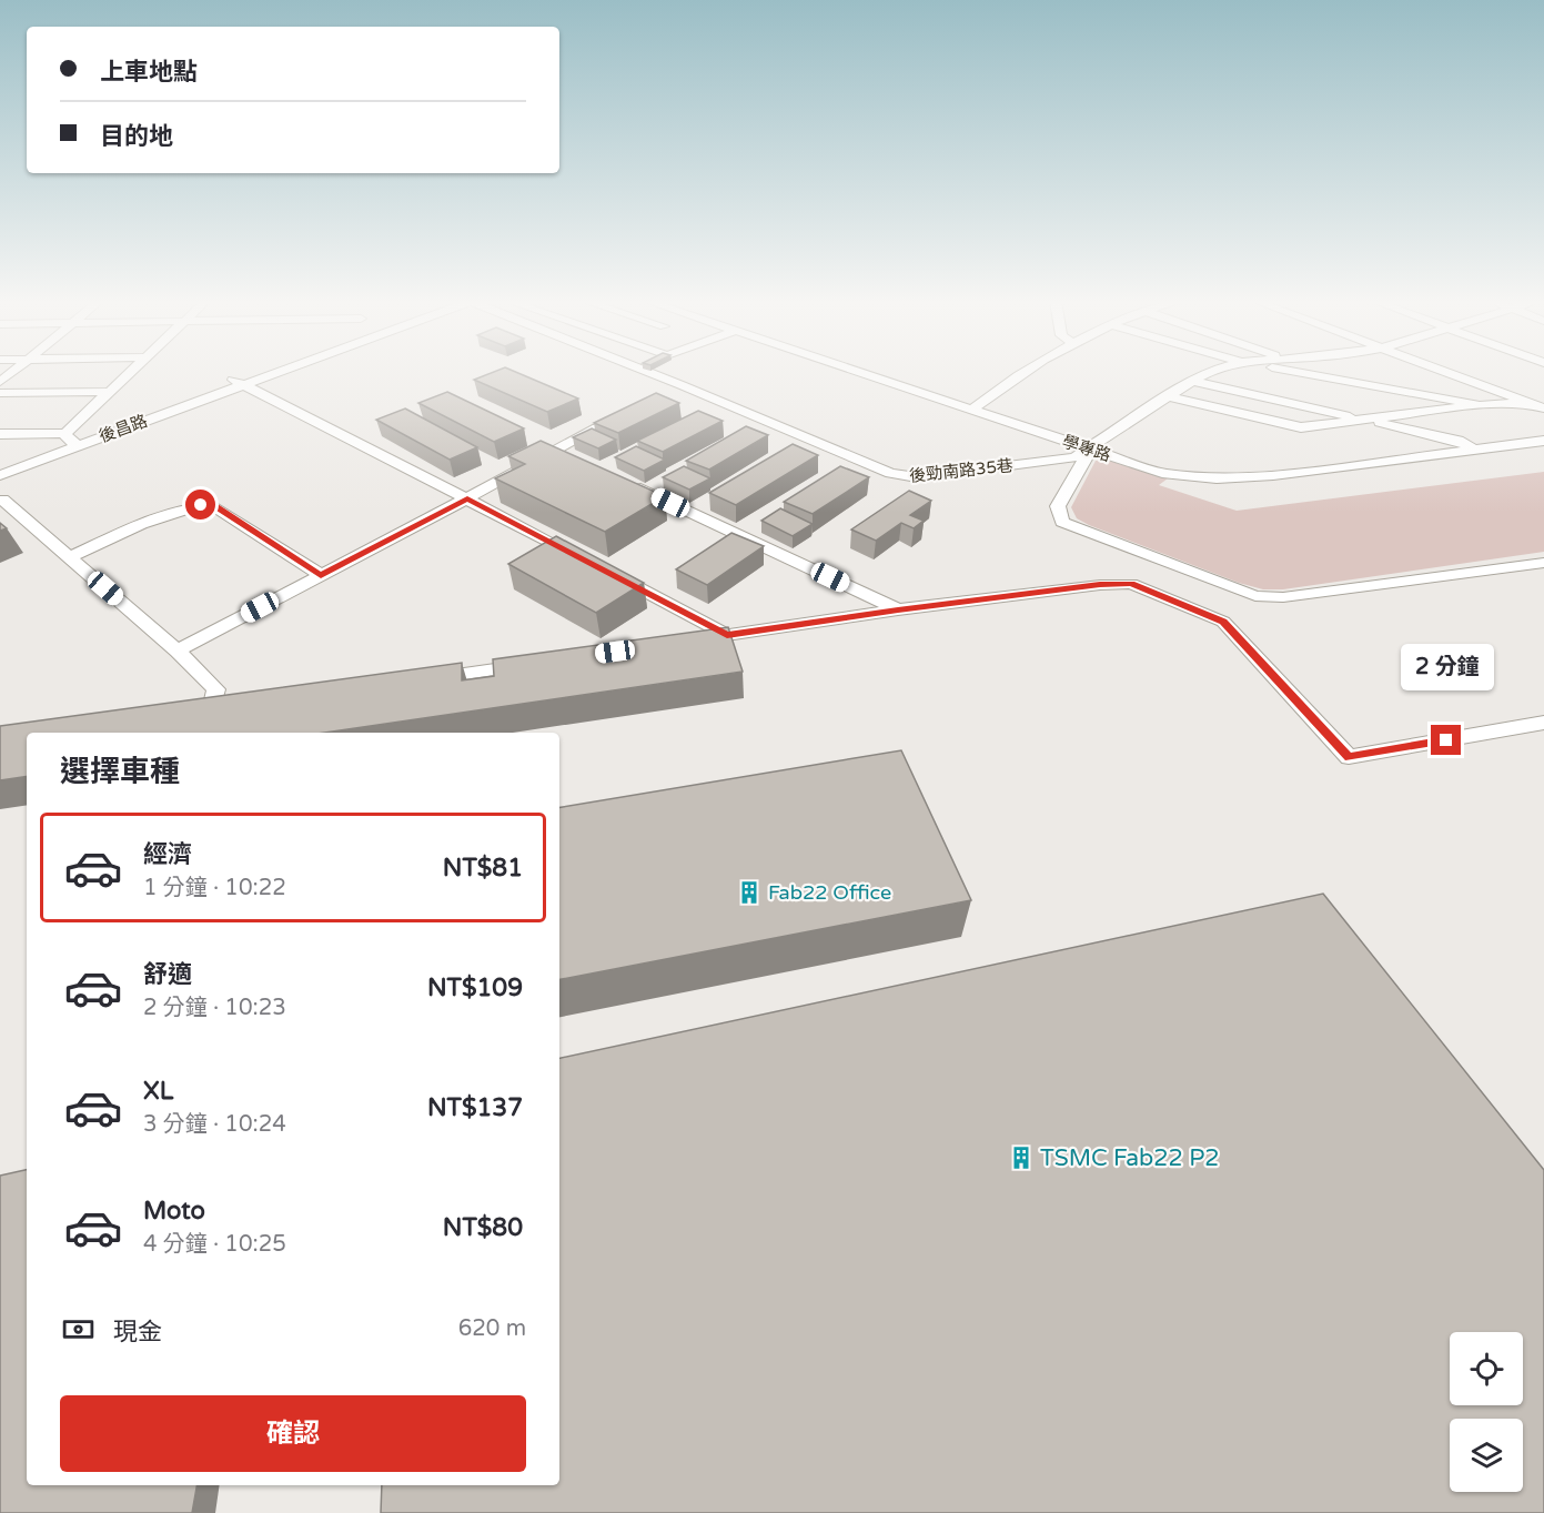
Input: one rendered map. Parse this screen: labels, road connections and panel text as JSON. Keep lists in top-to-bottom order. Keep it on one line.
{"streets":{"street":["後昌路","學專路","後勁南路35巷"]},"crossings":[["學專路","後勁南路35巷"]],"places":{"building":["Fab22 Office","TSMC Fab22 P2"]},"page":{"banner":["上車地點","目的地"],"bubble":"2 分鐘","heading":"選擇車種","list":[{"name":"經濟","note":"1 分鐘 · 10:22","value":"NT$81"},{"name":"舒適","note":"2 分鐘 · 10:23","value":"NT$109"},{"name":"XL","note":"3 分鐘 · 10:24","value":"NT$137"},{"name":"Moto","note":"4 分鐘 · 10:25","value":"NT$80"}],"pay":["現金","620 m"],"buttons":"確認"}}
